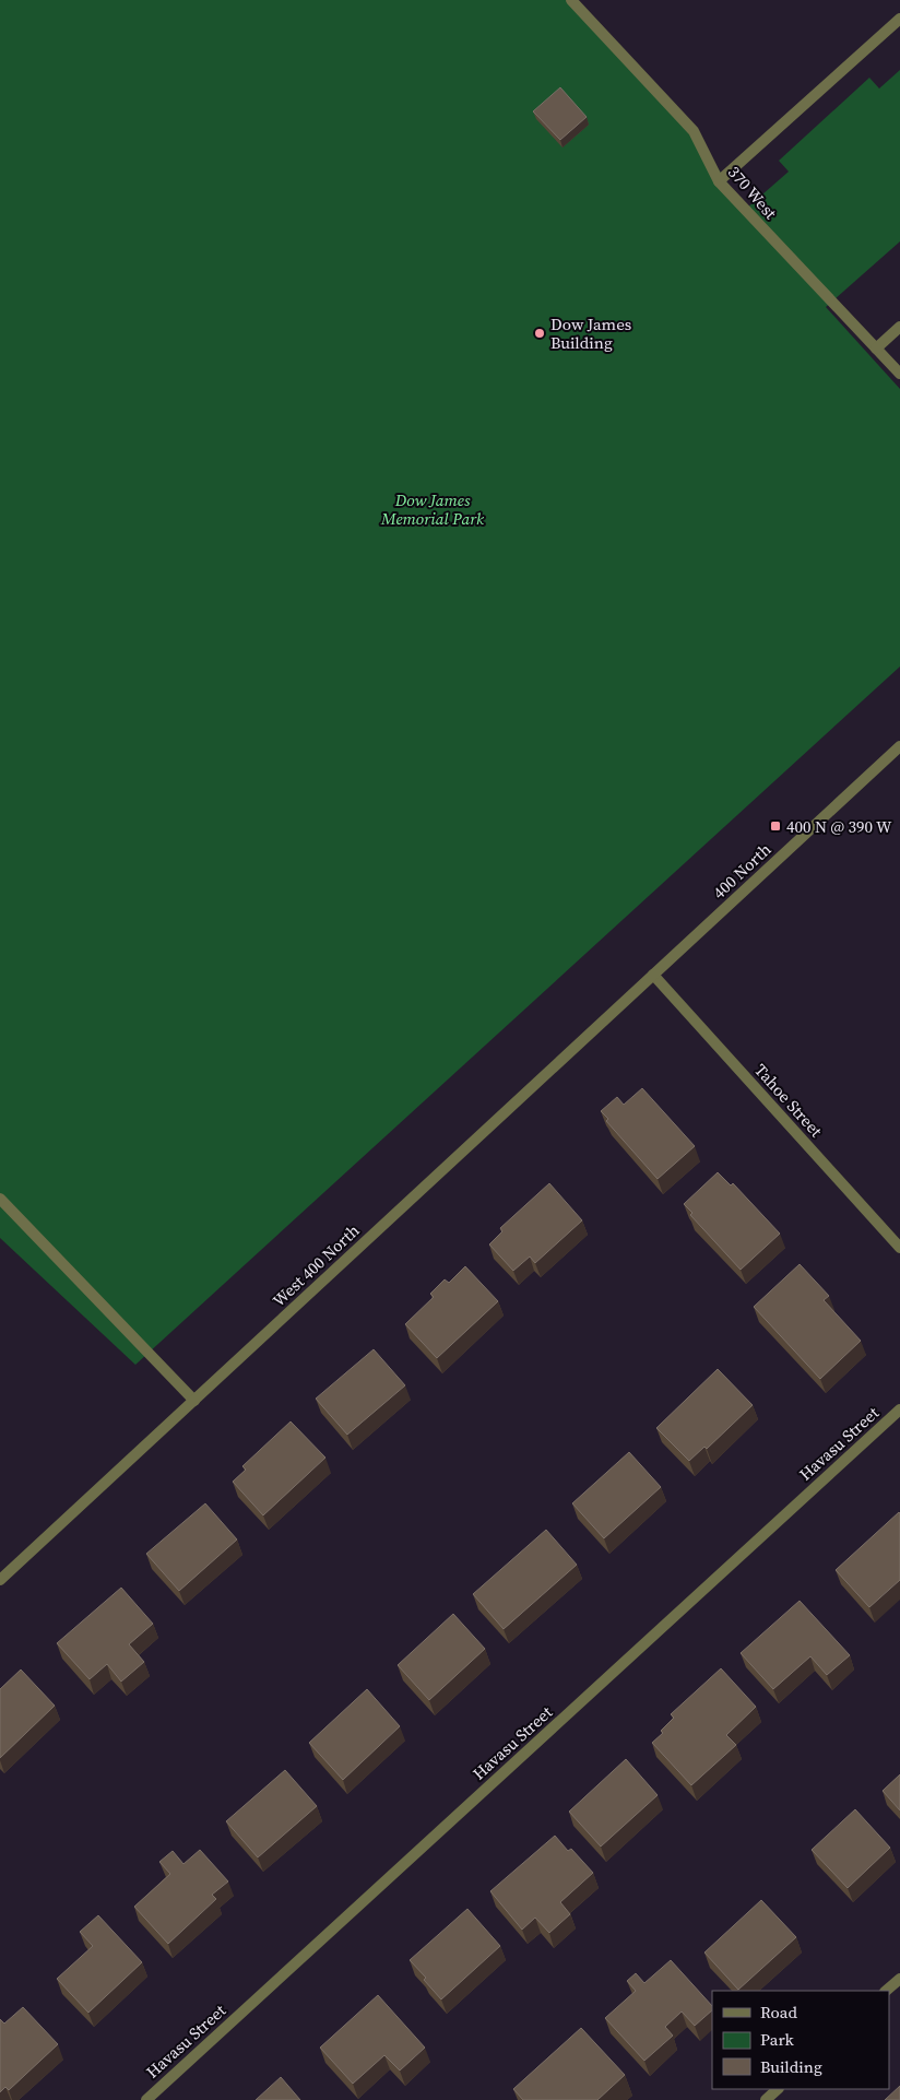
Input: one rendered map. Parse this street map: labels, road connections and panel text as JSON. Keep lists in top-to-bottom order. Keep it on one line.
{"streets":{"street":["370 West","400 North","Tahoe Street","West 400 North","Havasu Street"]},"crossings":[["400 North","Tahoe Street"],["400 North","West 400 North"],["Tahoe Street","West 400 North"]],"parks":["Dow James Memorial Park"],"places":{"other":["Dow James Building"],"transit":["400 N @ 390 W"]},"legend":["Road","Park","Building"]}
